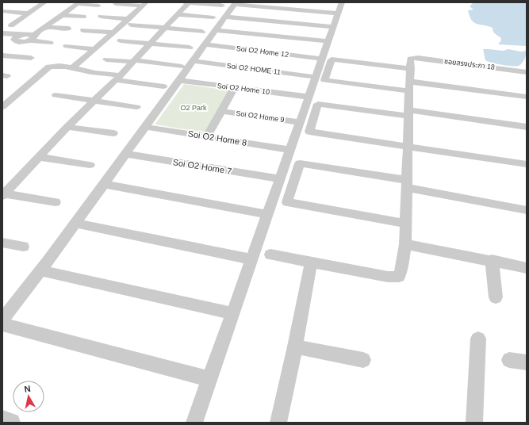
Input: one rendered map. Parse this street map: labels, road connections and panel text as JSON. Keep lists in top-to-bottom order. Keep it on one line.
{"streets":{"street":["Soi O2 Home 12","ซอยสรงประภา 18","Soi O2 HOME 11","Soi O2 Home 10","Soi O2 Home 9","Soi O2 Home 8","Soi O2 Home 7"]},"parks":["O2 Park"],"north":"top"}
